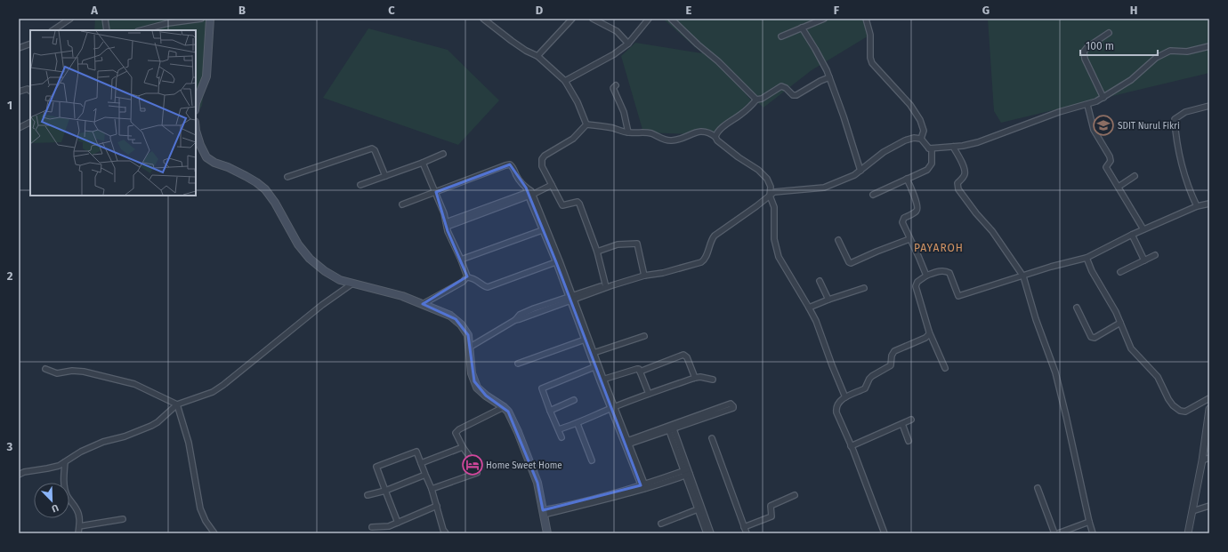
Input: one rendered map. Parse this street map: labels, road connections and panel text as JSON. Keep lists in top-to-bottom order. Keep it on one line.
{"districts":["PAYAROH"],"places":{"school or university":["SDIT Nurul Fikri"],"hotel":["Home Sweet Home"]},"scale_bar":"100 m","north":"bottom right","grid":{"columns":["A","B","C","D","E","F","G","H"],"rows":["1","2","3"]}}
